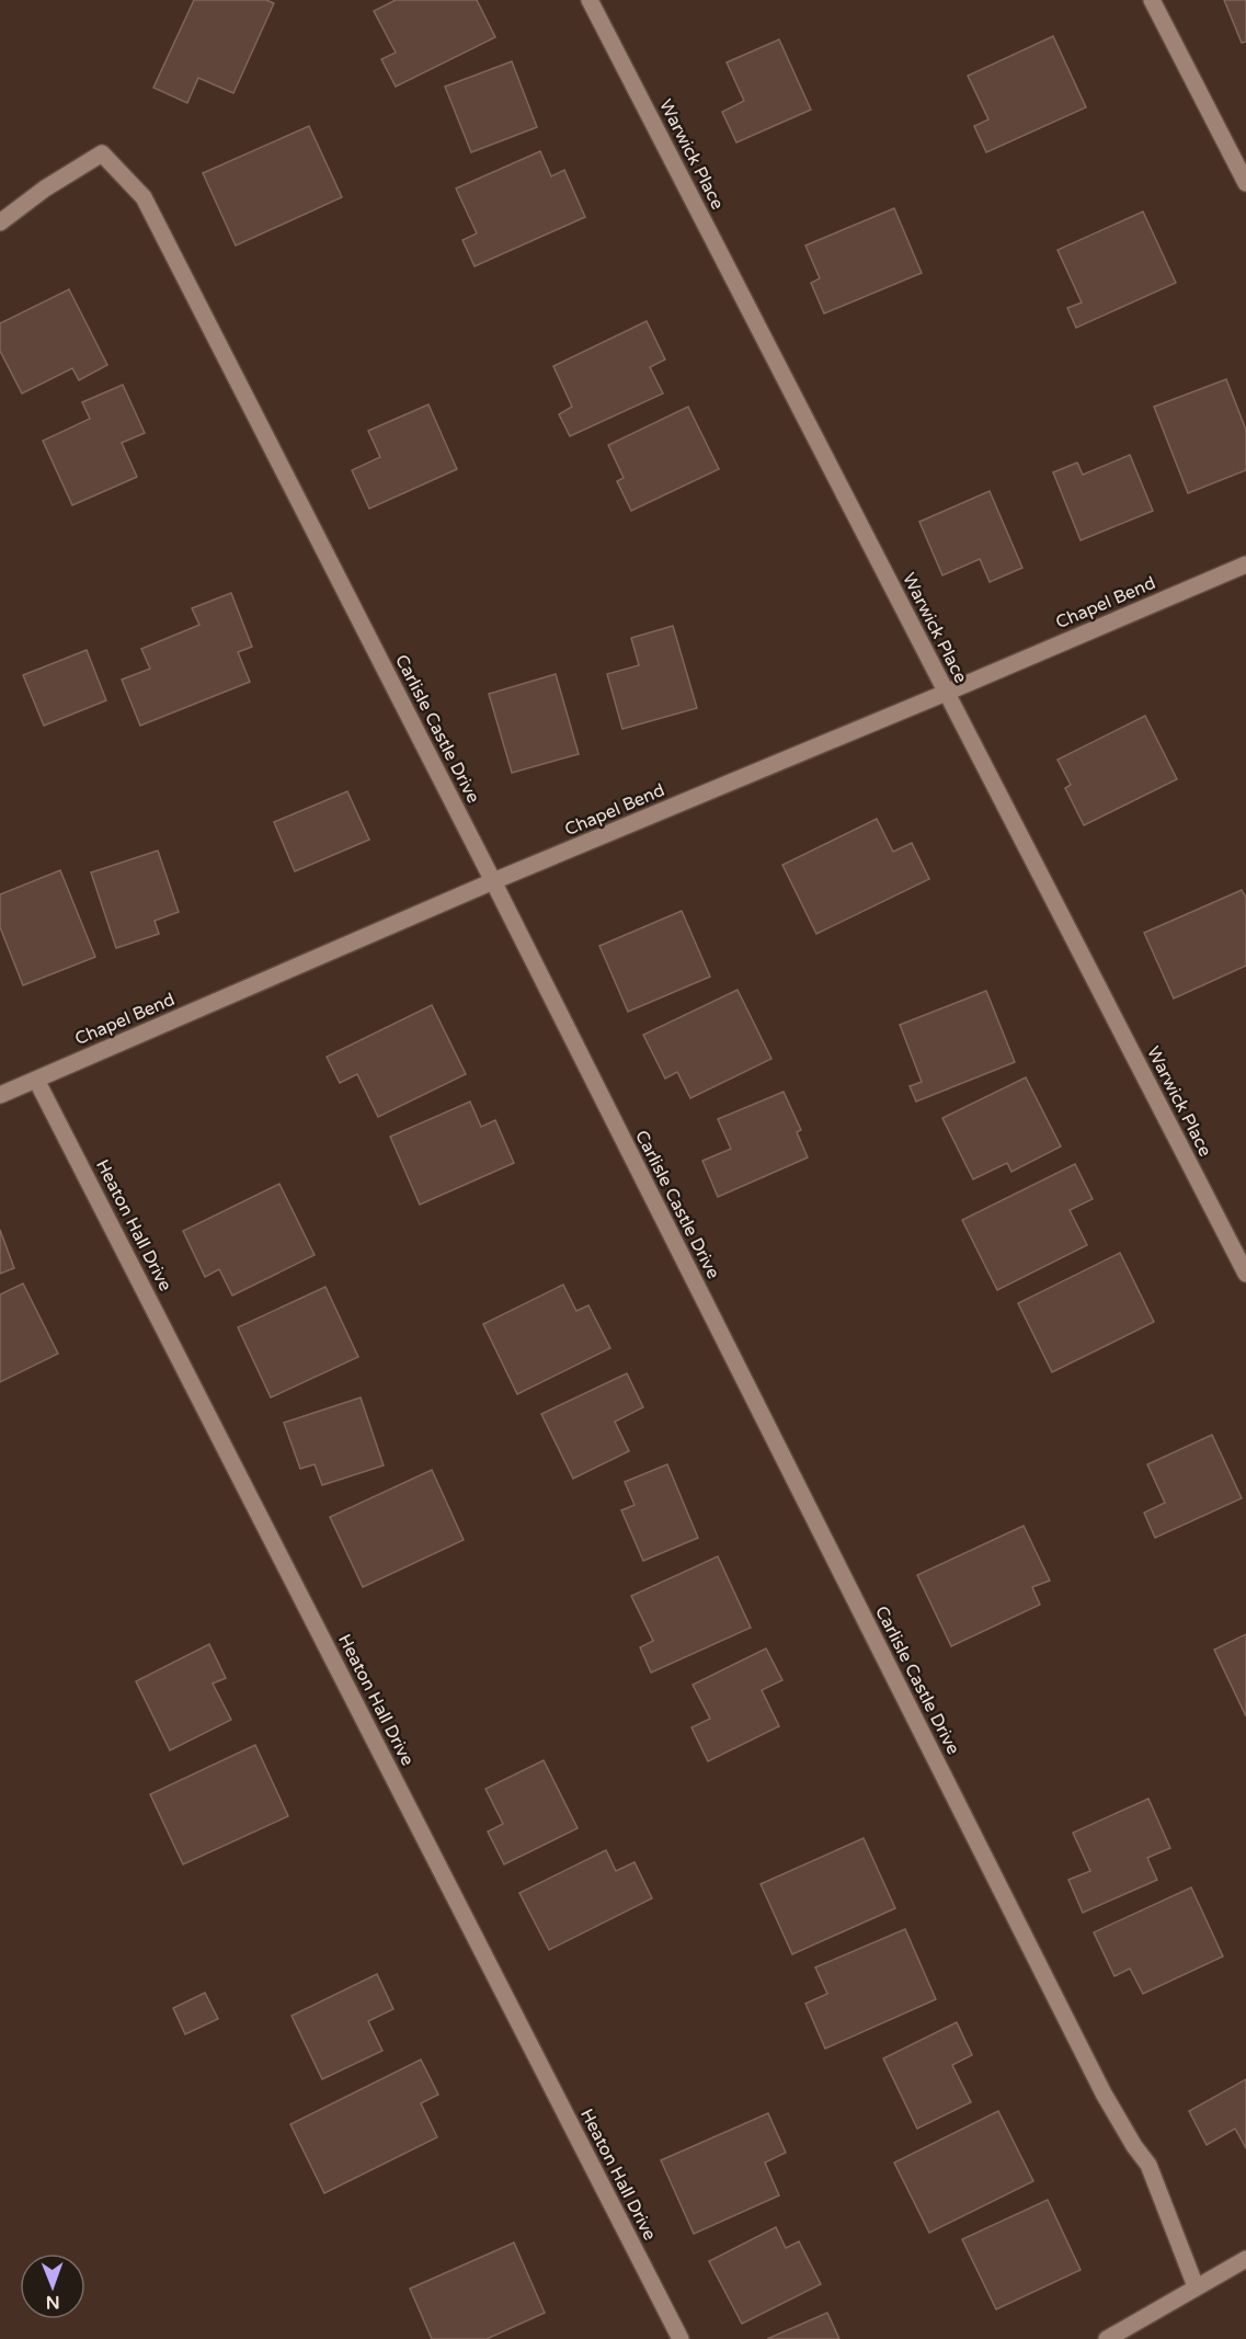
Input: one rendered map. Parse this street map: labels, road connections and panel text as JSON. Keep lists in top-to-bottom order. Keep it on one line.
{"streets":{"street":["Warwick Place","Chapel Bend","Carlisle Castle Drive","Heaton Hall Drive"]},"crossings":[["Warwick Place","Chapel Bend"],["Chapel Bend","Carlisle Castle Drive"],["Chapel Bend","Heaton Hall Drive"]],"north":"bottom"}
